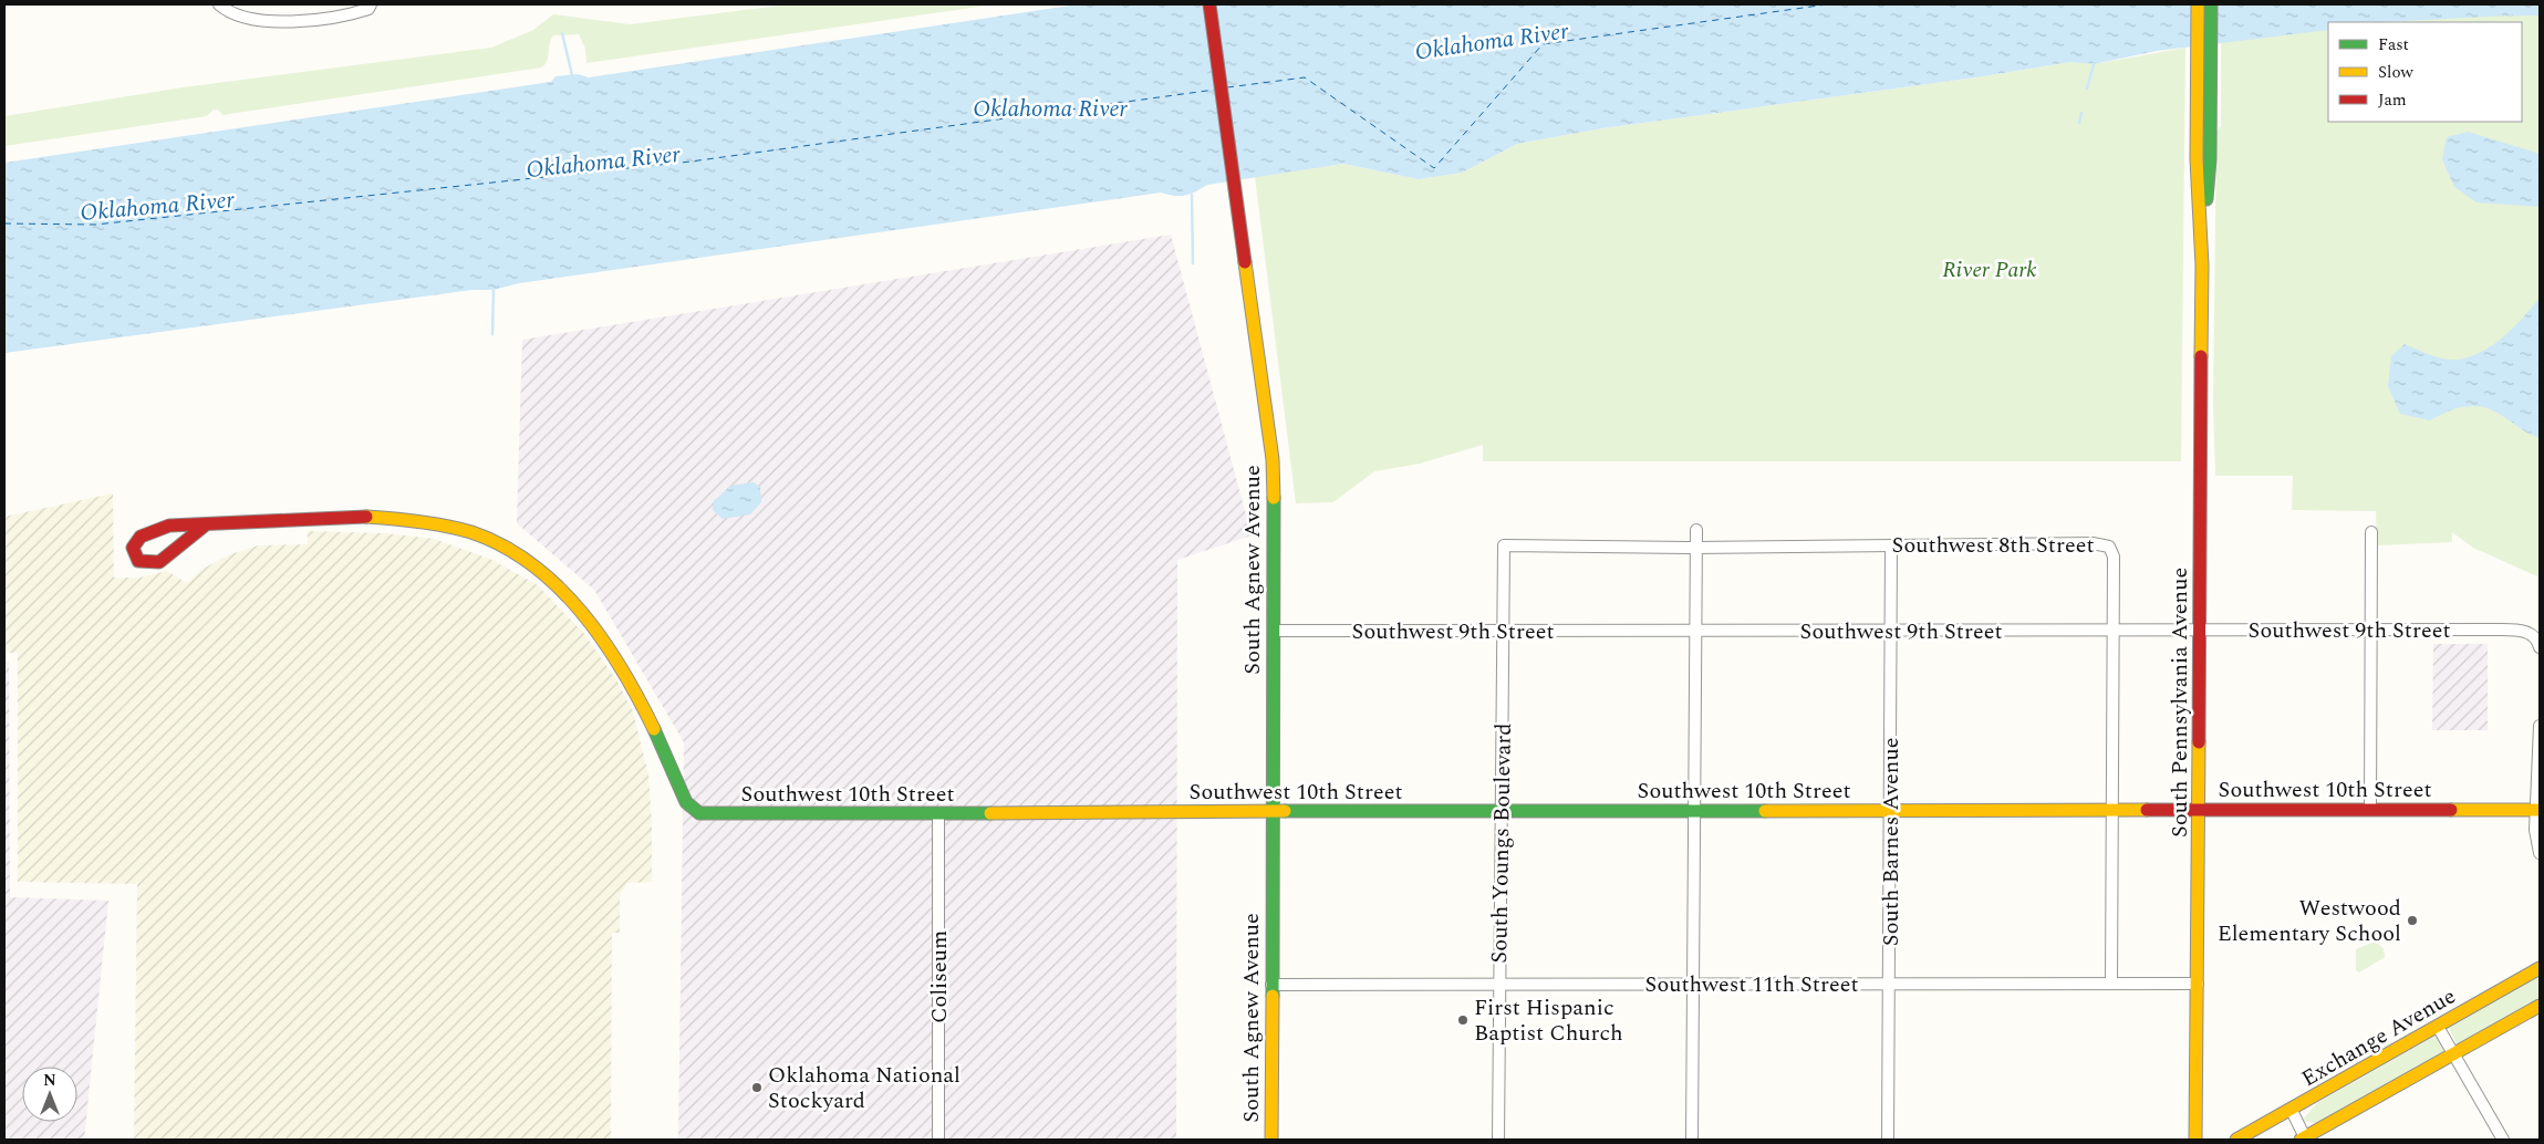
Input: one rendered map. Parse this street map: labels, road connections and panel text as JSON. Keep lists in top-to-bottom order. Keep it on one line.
{"streets":{"main road":["South Agnew Avenue","South Pennsylvania Avenue","Southwest 10th Street","Exchange Avenue"],"street":["Southwest 8th Street","Southwest 9th Street","South Barnes Avenue","South Youngs Boulevard","Coliseum","Southwest 11th Street"]},"crossings":[["Southwest 8th Street","Southwest 9th Street"],["Southwest 8th Street","Southwest 10th Street"],["Southwest 8th Street","South Barnes Avenue"],["Southwest 8th Street","South Youngs Boulevard"],["Southwest 8th Street","Southwest 11th Street"],["South Agnew Avenue","Southwest 9th Street"],["South Agnew Avenue","Southwest 10th Street"],["South Agnew Avenue","Southwest 11th Street"],["Southwest 9th Street","South Pennsylvania Avenue"],["Southwest 9th Street","South Barnes Avenue"],["Southwest 9th Street","South Youngs Boulevard"],["South Pennsylvania Avenue","Southwest 10th Street"],["South Pennsylvania Avenue","Southwest 11th Street"],["Southwest 10th Street","South Barnes Avenue"],["Southwest 10th Street","South Youngs Boulevard"],["Southwest 10th Street","Coliseum"],["South Barnes Avenue","Southwest 11th Street"],["South Youngs Boulevard","Southwest 11th Street"]],"water":["Oklahoma River"],"parks":["River Park"],"places":["Westwood Elementary School","First Hispanic Baptist Church","Oklahoma National Stockyard"],"legend":["Fast","Slow","Jam"],"north":"top"}
